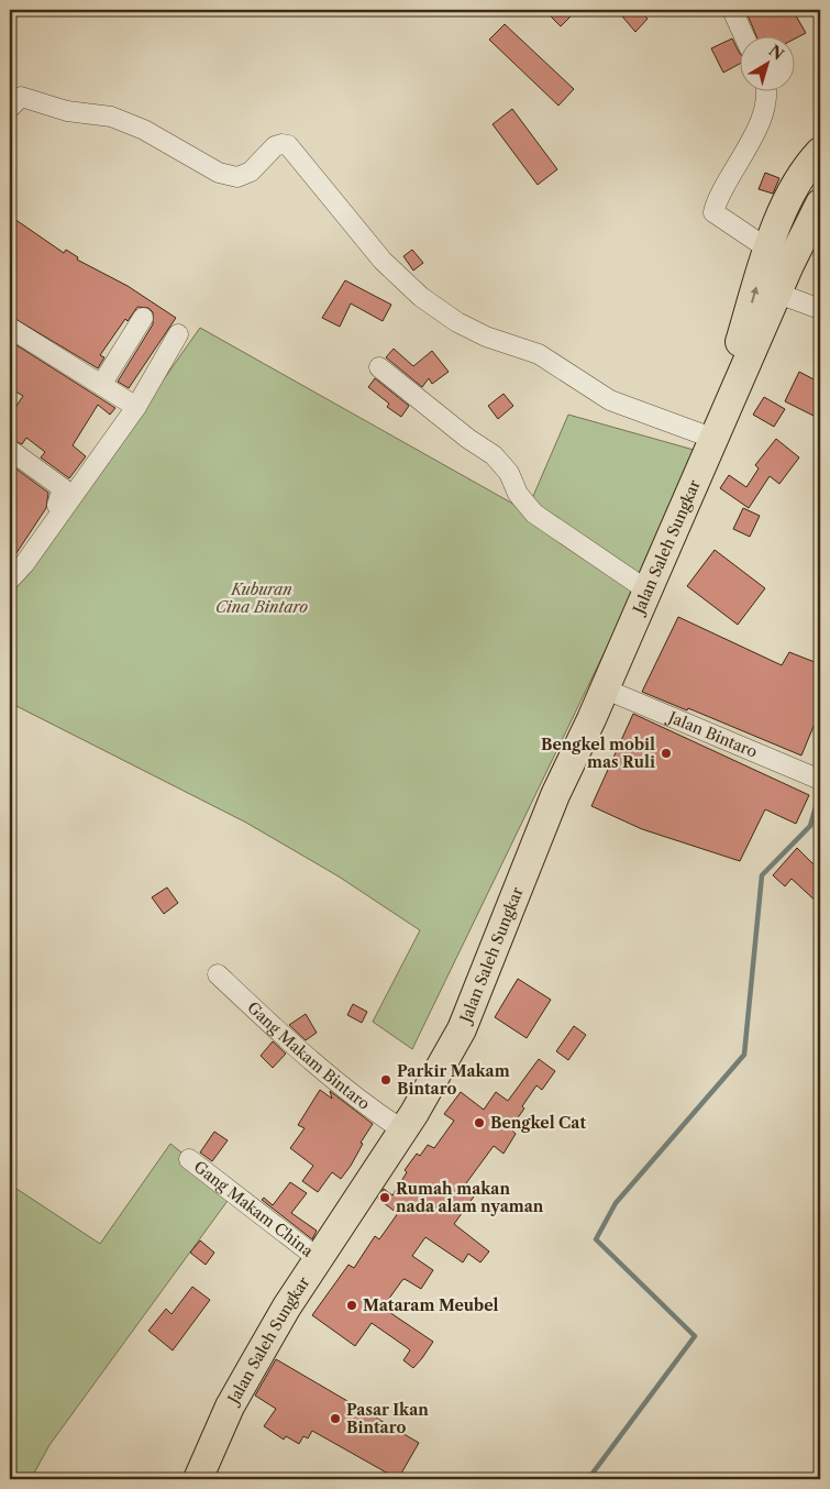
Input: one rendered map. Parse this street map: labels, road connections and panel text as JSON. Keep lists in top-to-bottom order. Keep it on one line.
{"streets":{"highway":["Jalan Saleh Sungkar"],"street":["Jalan Bintaro","Gang Makam Bintaro","Gang Makam China"]},"crossings":[["Jalan Saleh Sungkar","Jalan Bintaro"],["Jalan Saleh Sungkar","Gang Makam Bintaro"],["Jalan Saleh Sungkar","Gang Makam China"]],"parks":["Kuburan Cina Bintaro"],"places":["Bengkel mobil mas Ruli","Parkir Makam Bintaro","Bengkel Cat","Rumah makan nada alam nyaman","Mataram Meubel","Pasar Ikan Bintaro"],"north":"top right"}
